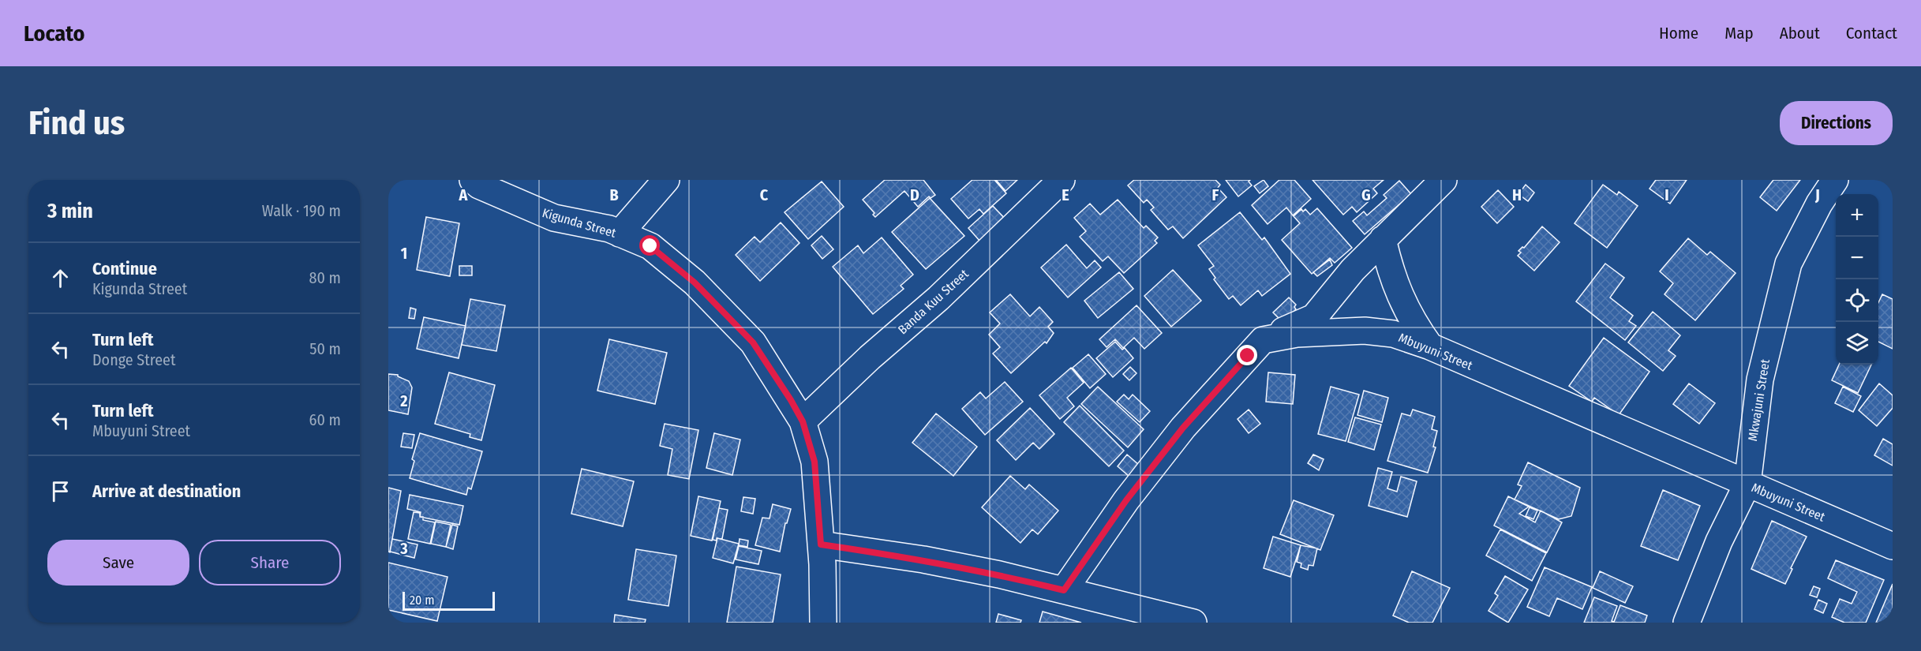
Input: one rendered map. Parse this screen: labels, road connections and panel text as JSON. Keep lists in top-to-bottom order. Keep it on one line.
{"streets":{"street":["Kigunda Street","Banda Kuu Street","Mbuyuni Street","Mkwajuni Street"]},"crossings":[["Kigunda Street","Banda Kuu Street"],["Mbuyuni Street","Mkwajuni Street"]],"scale_bar":"20 m","page":{"header":"Locato","nav":["Home","Map","About","Contact"],"buttons":["Directions",["Save","Share"]],"title":"Find us","heading":["3 min","Walk · 190 m"],"map_buttons":["+","−"],"list":[["Continue","Kigunda Street","80 m"],["Turn left","Donge Street","50 m"],["Turn left","Mbuyuni Street","60 m"],"Arrive at destination"],"scale":"20 m"},"grid":{"columns":["A","B","C","D","E","F","G","H","I","J"],"rows":["1","2","3"]}}
